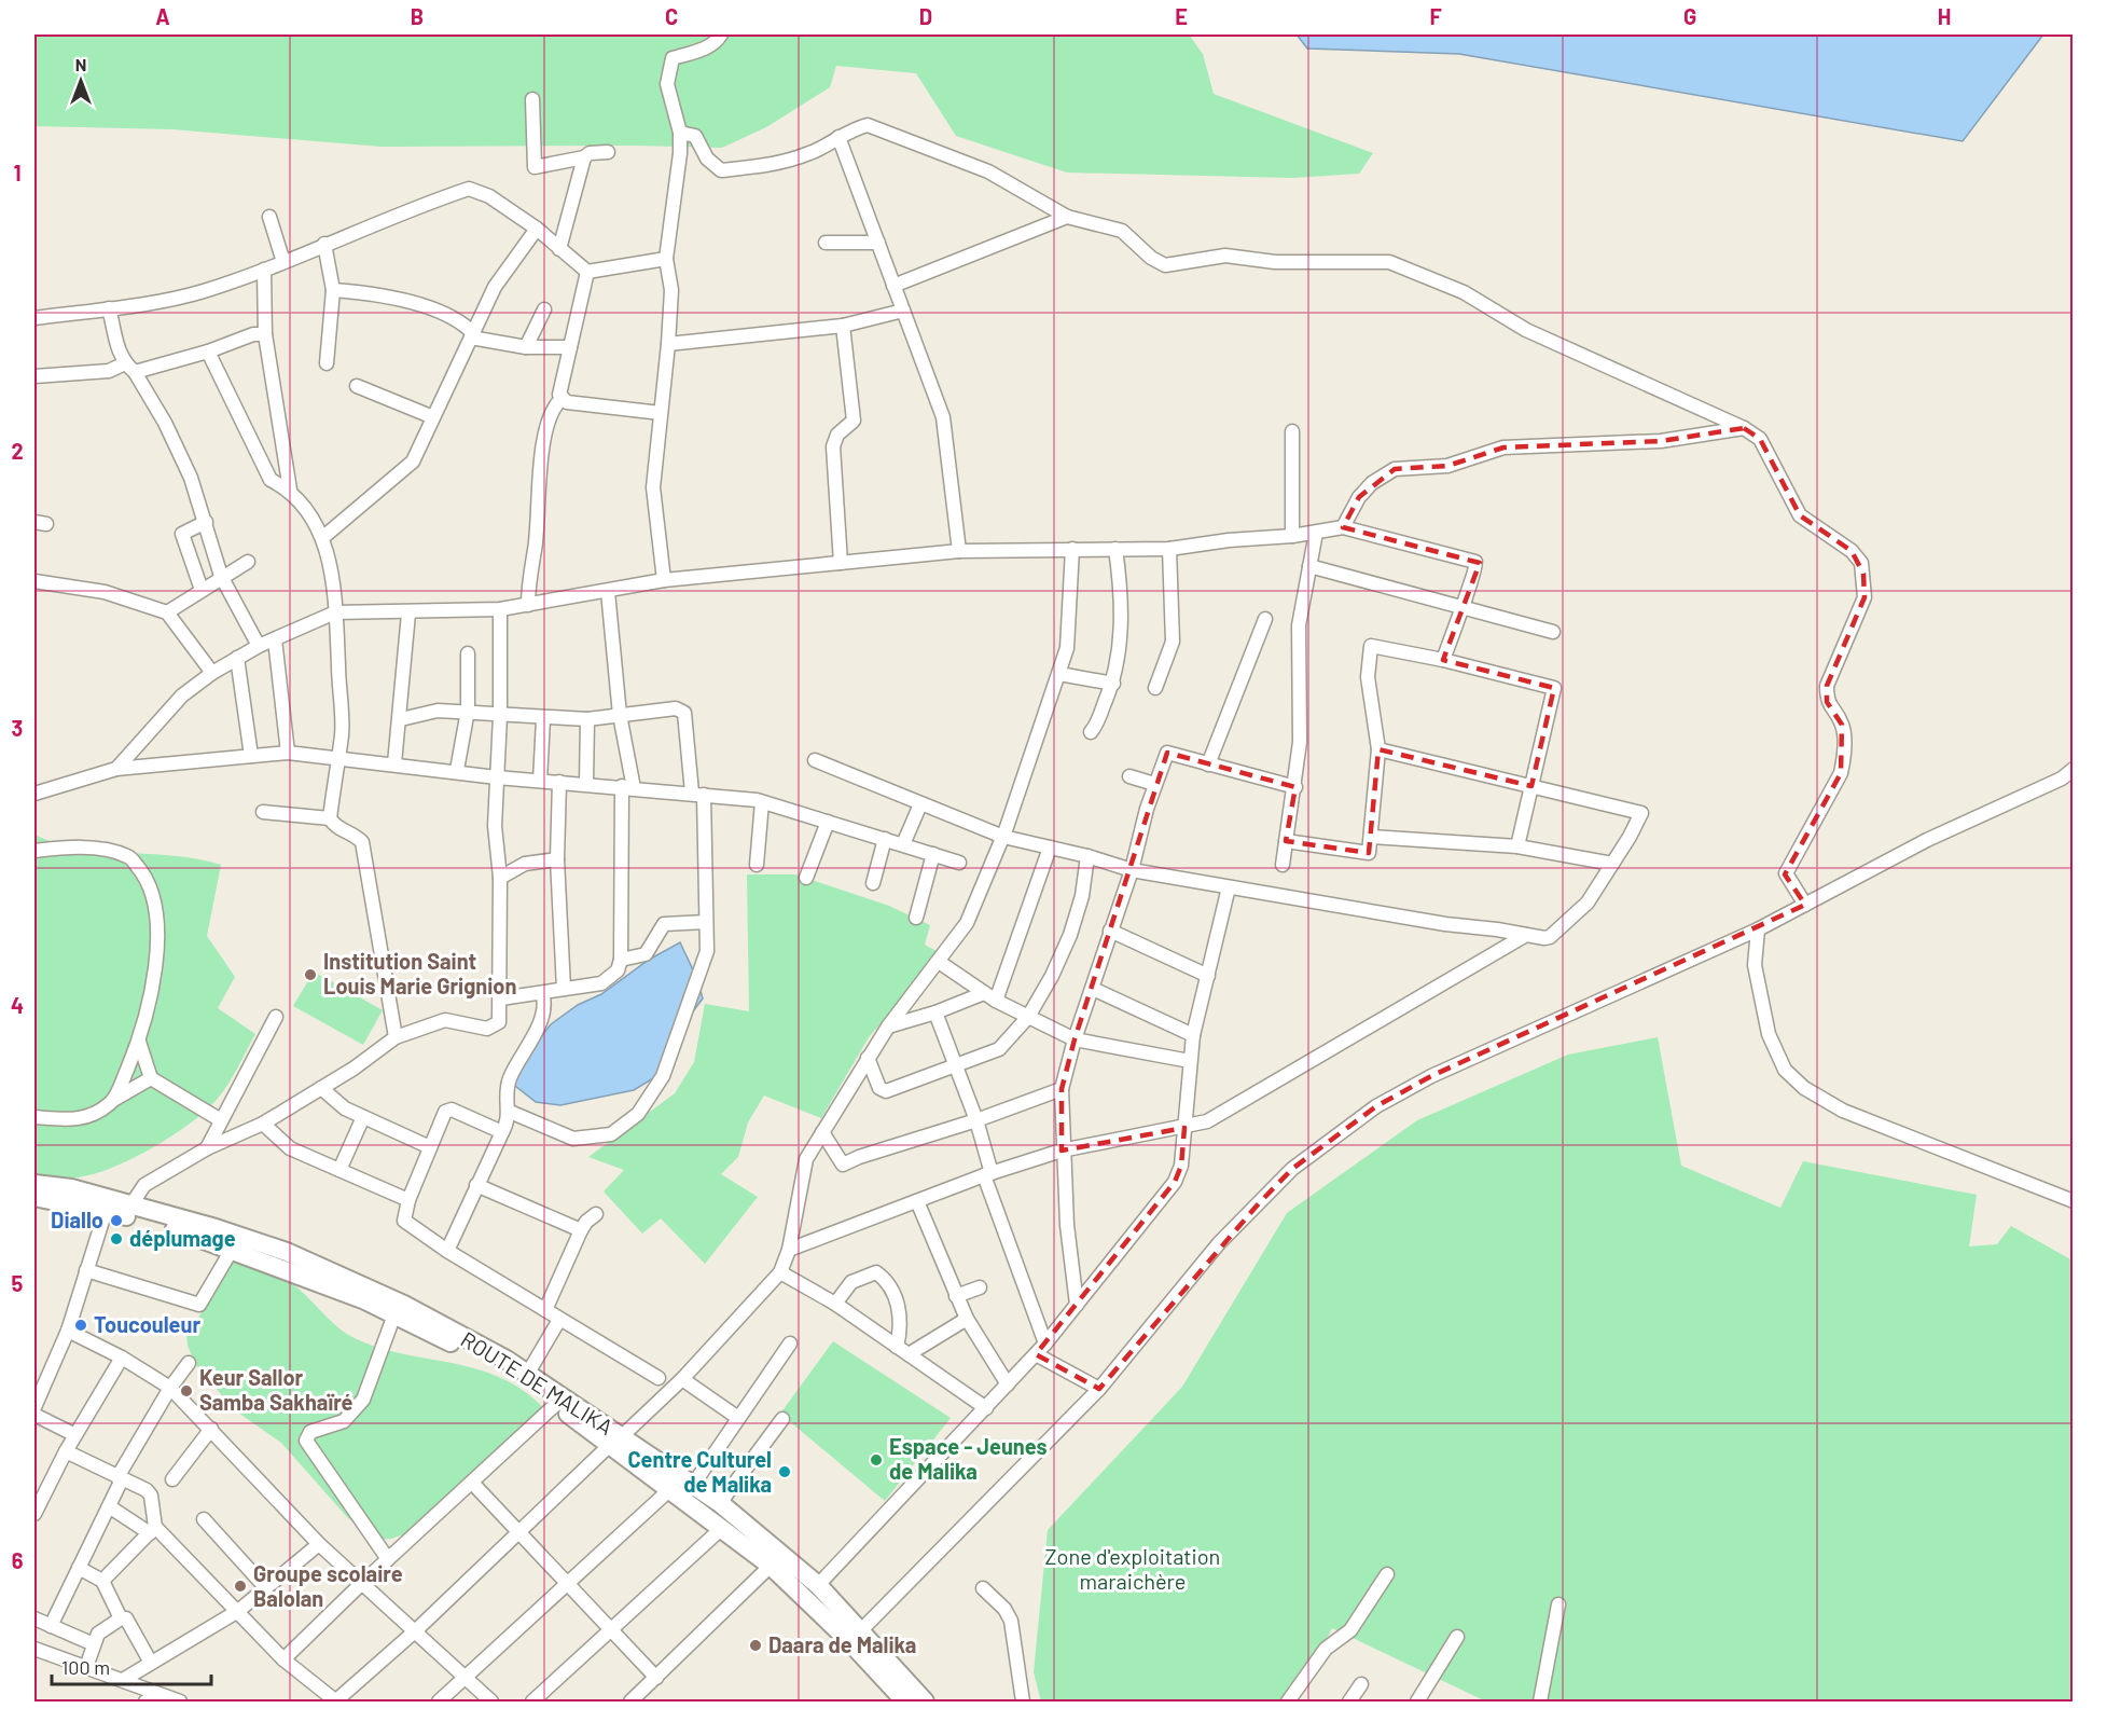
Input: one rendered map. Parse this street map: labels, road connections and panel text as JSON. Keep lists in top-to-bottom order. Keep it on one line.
{"streets":{"main road":["ROUTE DE MALIKA"]},"parks":["Zone d'exploitation maraichère"],"places":["Institution Saint Louis Marie Grignion","Diallo","déplumage","Toucouleur","Keur Sallor Samba Sakhaïré","Espace - Jeunes de Malika","Centre Culturel de Malika","Groupe scolaire Balolan","Daara de Malika"],"scale_bar":"100 m","north":"top","grid":{"columns":["A","B","C","D","E","F","G","H"],"rows":["1","2","3","4","5","6"]}}
